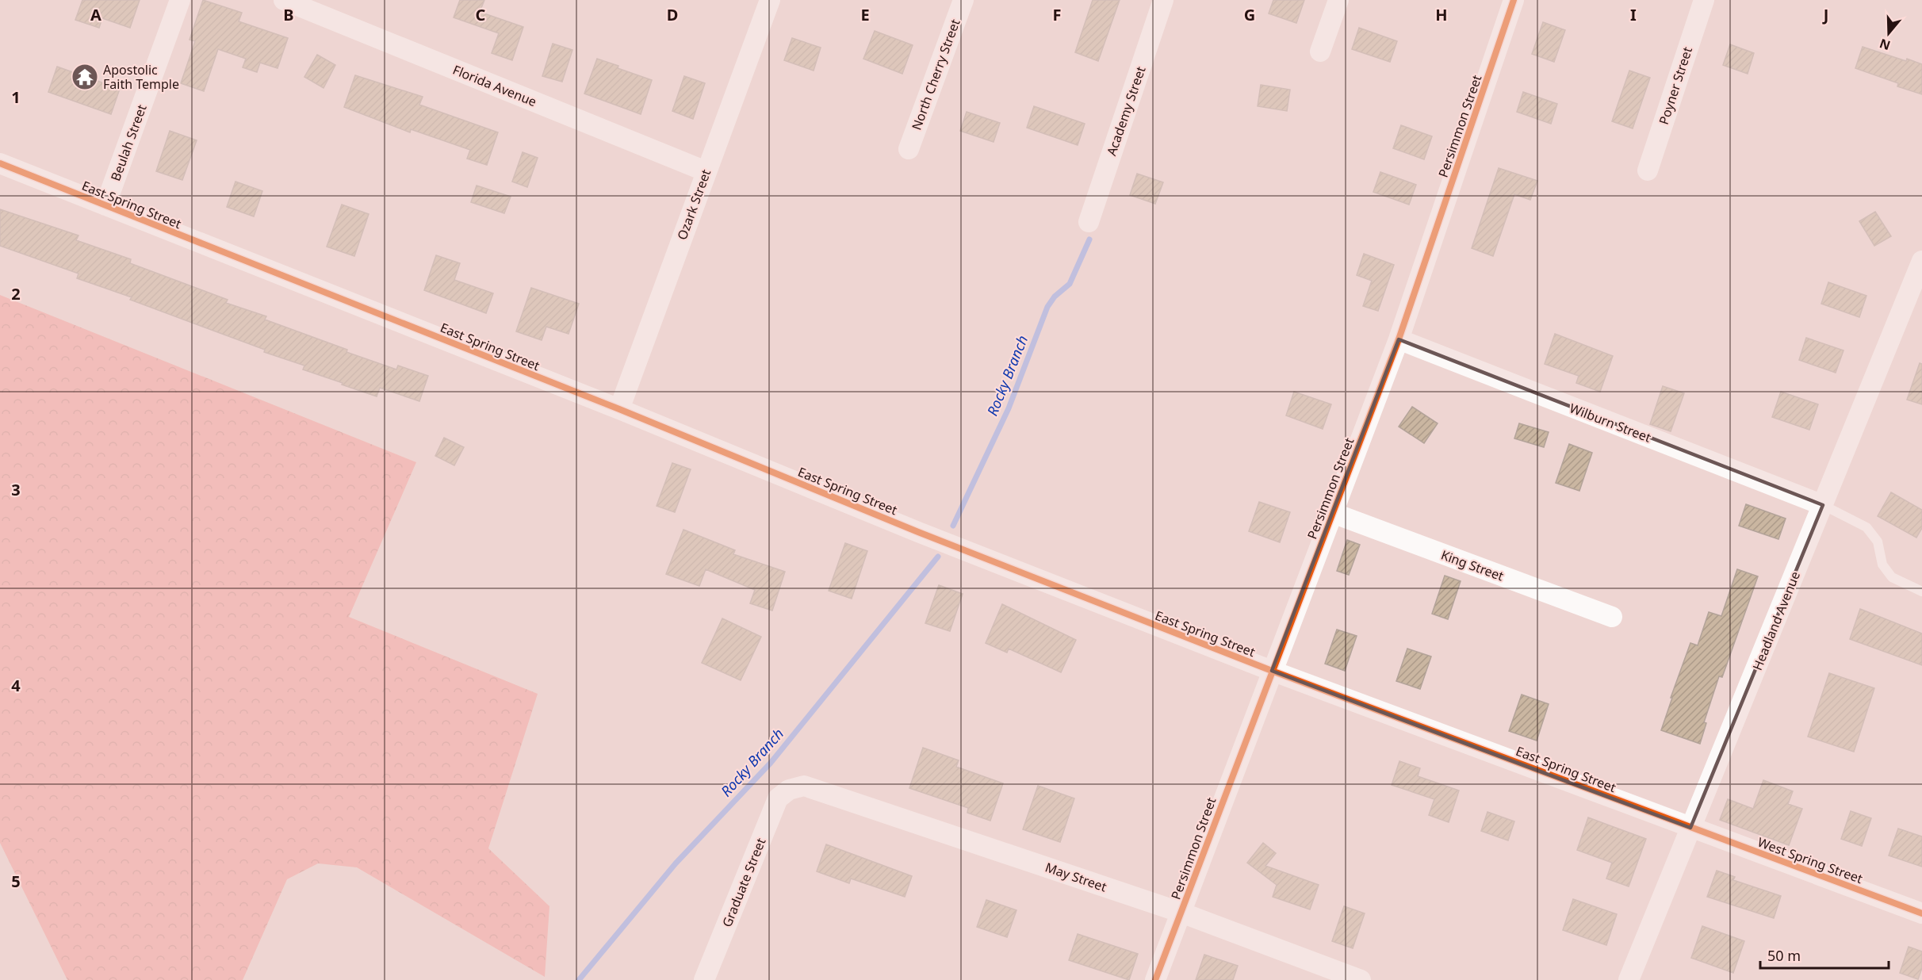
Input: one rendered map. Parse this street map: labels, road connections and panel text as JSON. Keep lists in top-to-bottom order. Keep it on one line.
{"streets":{"street":["North Cherry Street","Florida Avenue","Poyner Street","Academy Street","Persimmon Street","Beulah Street","East Spring Street","Ozark Street","Wilburn Street","King Street","Headland Avenue","West Spring Street","May Street","Graduate Street"]},"crossings":[["Florida Avenue","Ozark Street"],["Persimmon Street","East Spring Street"],["Persimmon Street","Wilburn Street"],["Persimmon Street","King Street"],["Persimmon Street","May Street"],["Beulah Street","East Spring Street"],["East Spring Street","Ozark Street"],["East Spring Street","Headland Avenue"],["East Spring Street","West Spring Street"],["Wilburn Street","Headland Avenue"],["Headland Avenue","West Spring Street"],["May Street","Graduate Street"]],"water":["Rocky Branch"],"places":{"temple":["Apostolic Faith Temple"]},"scale_bar":"50 m","north":"bottom","grid":{"columns":["A","B","C","D","E","F","G","H","I","J"],"rows":["1","2","3","4","5"]}}
